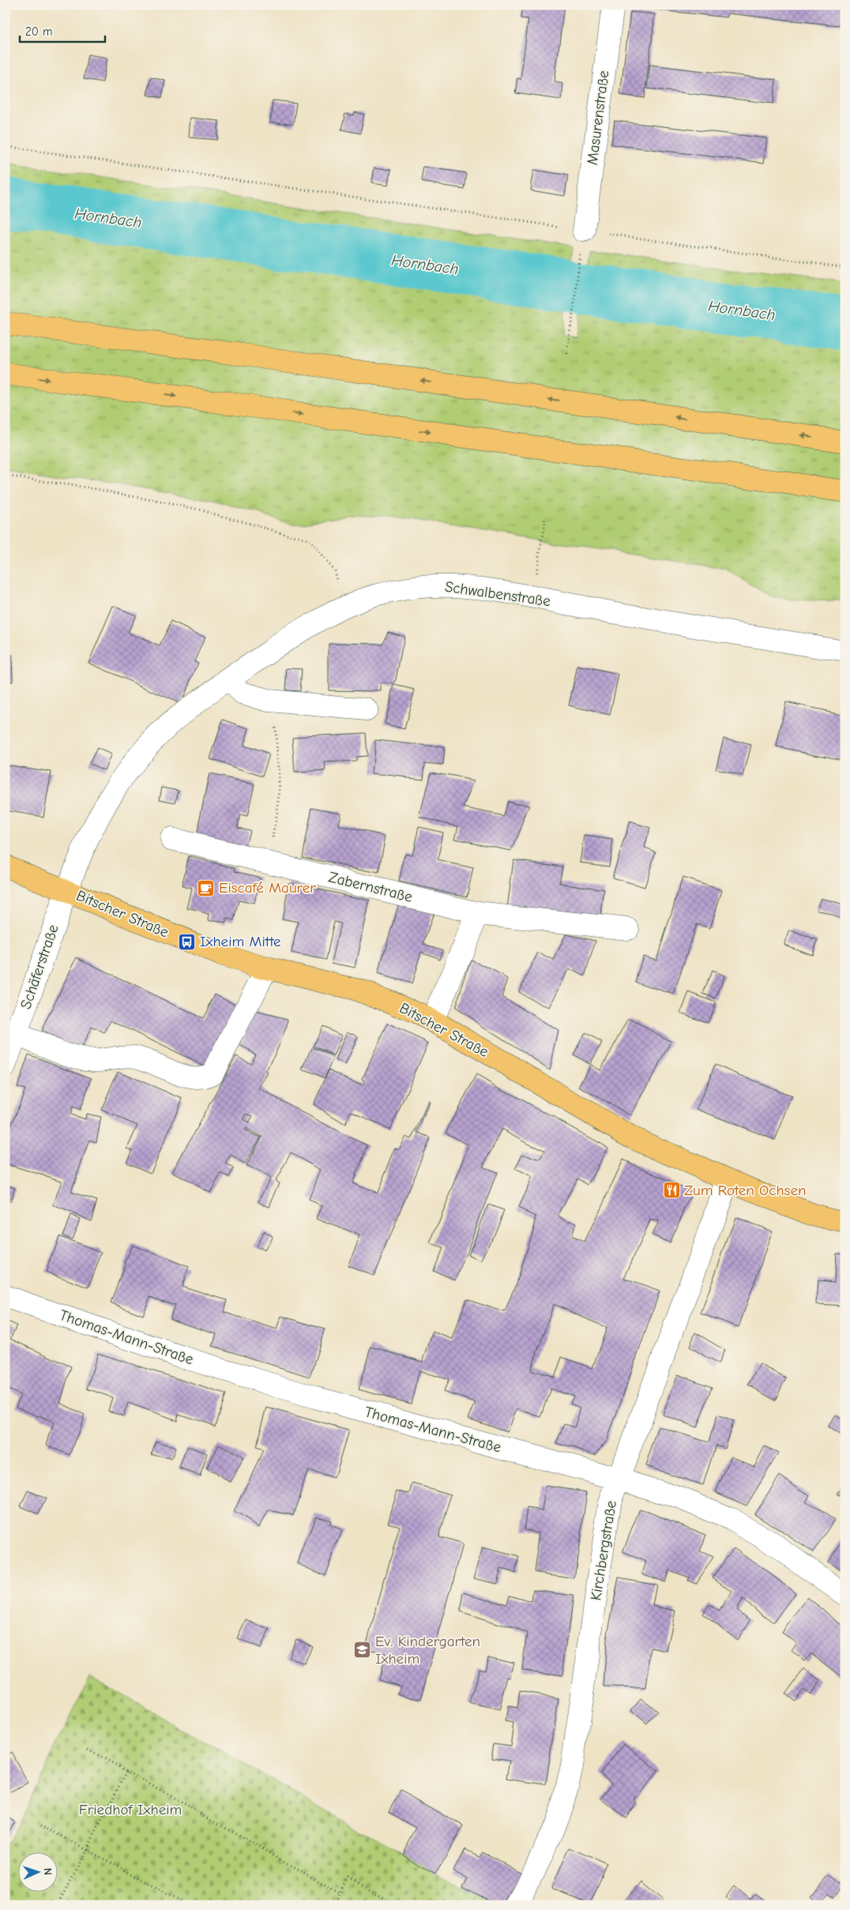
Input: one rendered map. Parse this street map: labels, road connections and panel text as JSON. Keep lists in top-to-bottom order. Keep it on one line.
{"streets":{"main road":["Bitscher Straße"],"street":["Masurenstraße","Schwalbenstraße","Zabernstraße","Schäferstraße","Thomas-Mann-Straße","Kirchbergstraße"]},"crossings":[["Schwalbenstraße","Bitscher Straße"],["Schwalbenstraße","Schäferstraße"],["Bitscher Straße","Schäferstraße"],["Bitscher Straße","Kirchbergstraße"],["Thomas-Mann-Straße","Kirchbergstraße"]],"water":["Hornbach"],"parks":["Friedhof Ixheim"],"places":{"cafe":["Eiscafé Maurer"],"bus stop":["Ixheim Mitte"],"restaurant":["Zum Roten Ochsen"],"school or university":["Ev. Kindergarten Ixheim"]},"scale_bar":"20 m","north":"right"}
